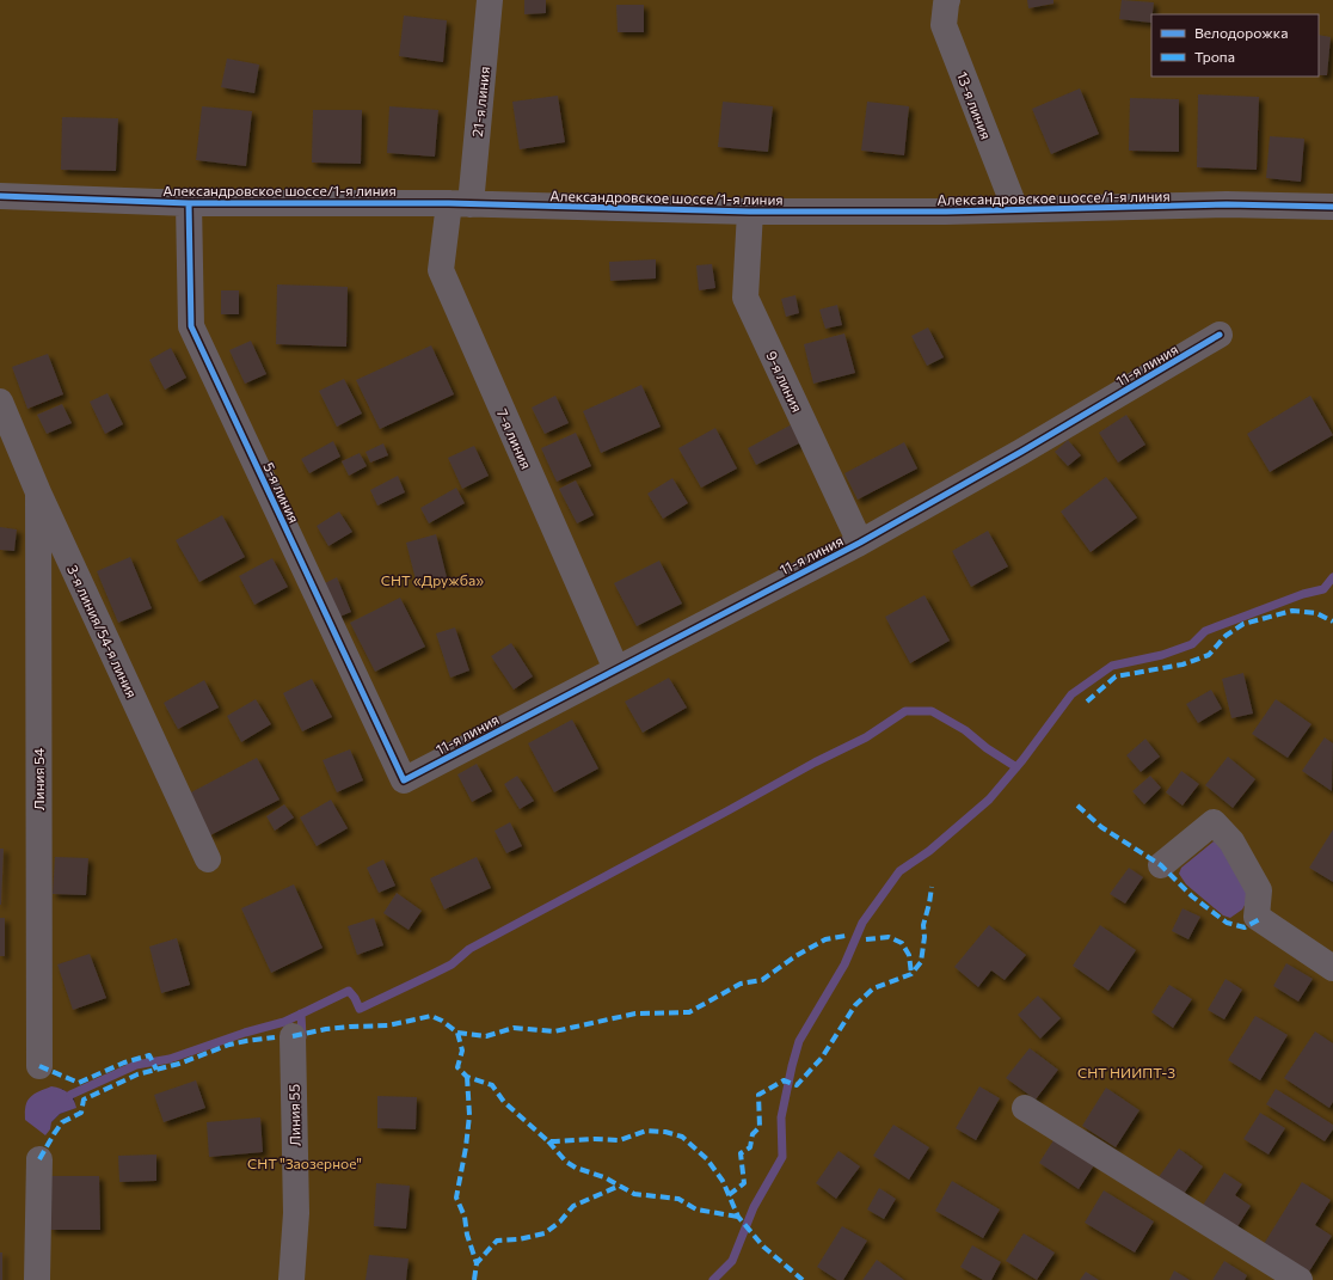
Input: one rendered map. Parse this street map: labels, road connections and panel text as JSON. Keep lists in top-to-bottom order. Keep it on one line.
{"streets":{"street":["21-я линия","13-я линия","Александровское шоссе/1-я линия","11-я линия","9-я линия","7-я линия","5-я линия","3-я линия/54-я линия","Линия 54","Линия 55"]},"crossings":[["21-я линия","Александровское шоссе/1-я линия"],["21-я линия","7-я линия"],["13-я линия","Александровское шоссе/1-я линия"],["Александровское шоссе/1-я линия","9-я линия"],["Александровское шоссе/1-я линия","7-я линия"],["Александровское шоссе/1-я линия","5-я линия"],["11-я линия","9-я линия"],["11-я линия","7-я линия"],["11-я линия","5-я линия"],["3-я линия/54-я линия","Линия 54"]],"parks":["СНТ «Дружба»","СНТ НИИПТ-3","СНТ \"Заозерное\""],"legend":["Велодорожка","Тропа"]}
